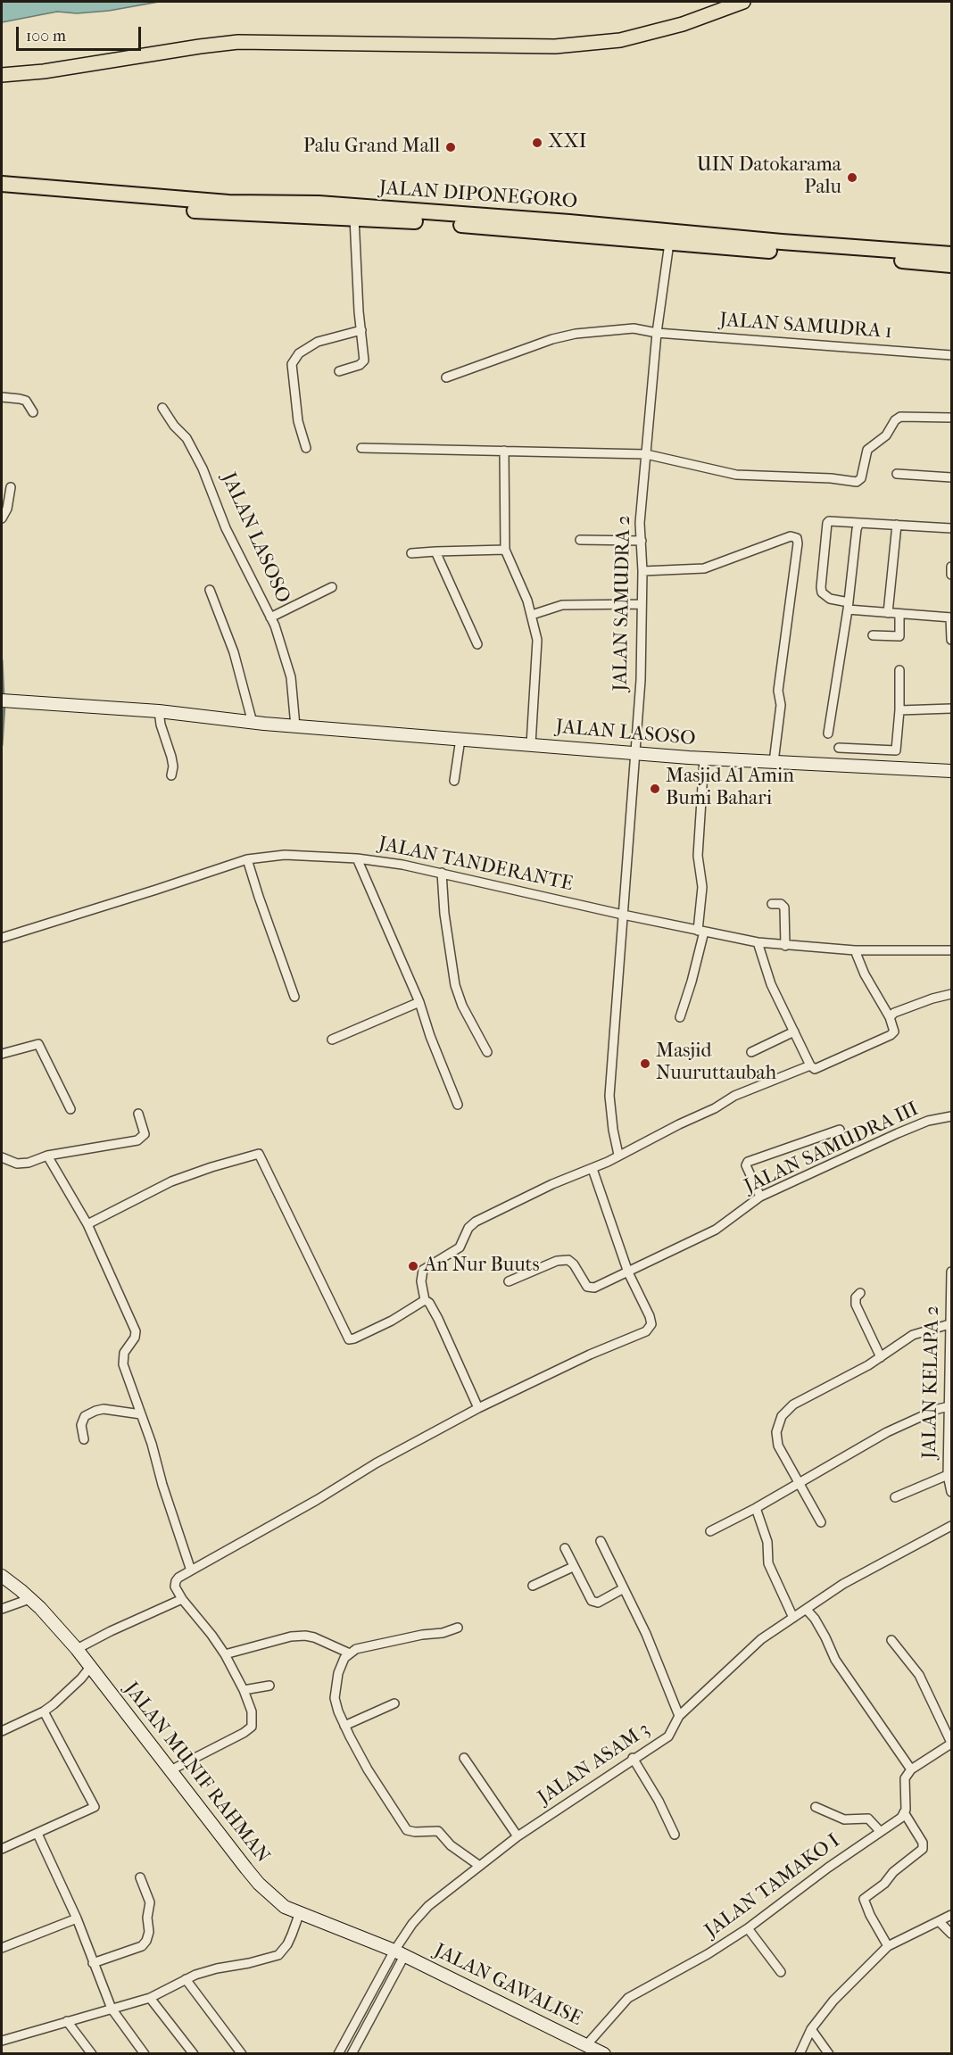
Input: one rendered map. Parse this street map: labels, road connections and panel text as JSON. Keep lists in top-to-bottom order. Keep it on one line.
{"streets":{"highway":["JALAN DIPONEGORO"],"street":["JALAN SAMUDRA 1","JALAN LASOSO","JALAN SAMUDRA 2","JALAN TANDERANTE","JALAN SAMUDRA III","JALAN KELAPA 2","JALAN ASAM 3","JALAN MUNIF RAHMAN","JALAN TAMAKO I","JALAN GAWALISE"]},"crossings":[["JALAN DIPONEGORO","JALAN SAMUDRA 2"],["JALAN SAMUDRA 1","JALAN SAMUDRA 2"],["JALAN LASOSO","JALAN SAMUDRA 2"],["JALAN ASAM 3","JALAN MUNIF RAHMAN"],["JALAN ASAM 3","JALAN GAWALISE"],["JALAN MUNIF RAHMAN","JALAN GAWALISE"],["JALAN TAMAKO I","JALAN GAWALISE"]],"places":["XXI","Palu Grand Mall","UIN Datokarama Palu","Masjid Al Amin Bumi Bahari","Masjid Nuuruttaubah","An Nur Buuts"],"scale_bar":"100 m"}
